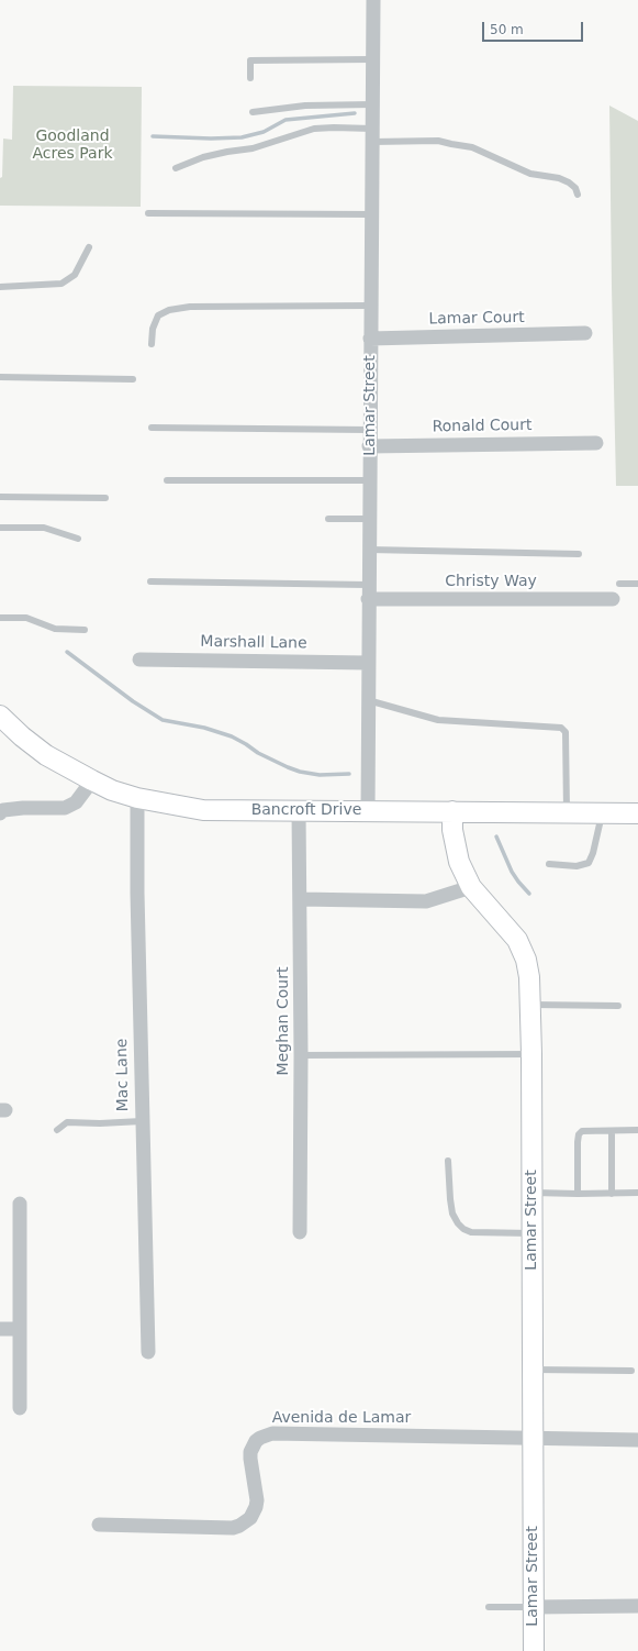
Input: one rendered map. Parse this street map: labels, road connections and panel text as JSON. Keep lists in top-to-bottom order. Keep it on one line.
{"streets":{"street":["Lamar Court","Lamar Street","Ronald Court","Christy Way","Marshall Lane","Bancroft Drive","Meghan Court","Mac Lane","Avenida de Lamar"]},"crossings":[["Lamar Court","Lamar Street"],["Lamar Street","Ronald Court"],["Lamar Street","Christy Way"],["Lamar Street","Marshall Lane"],["Lamar Street","Bancroft Drive"],["Lamar Street","Avenida de Lamar"],["Bancroft Drive","Meghan Court"],["Bancroft Drive","Mac Lane"]],"parks":["Goodland Acres Park"],"scale_bar":"50 m"}
